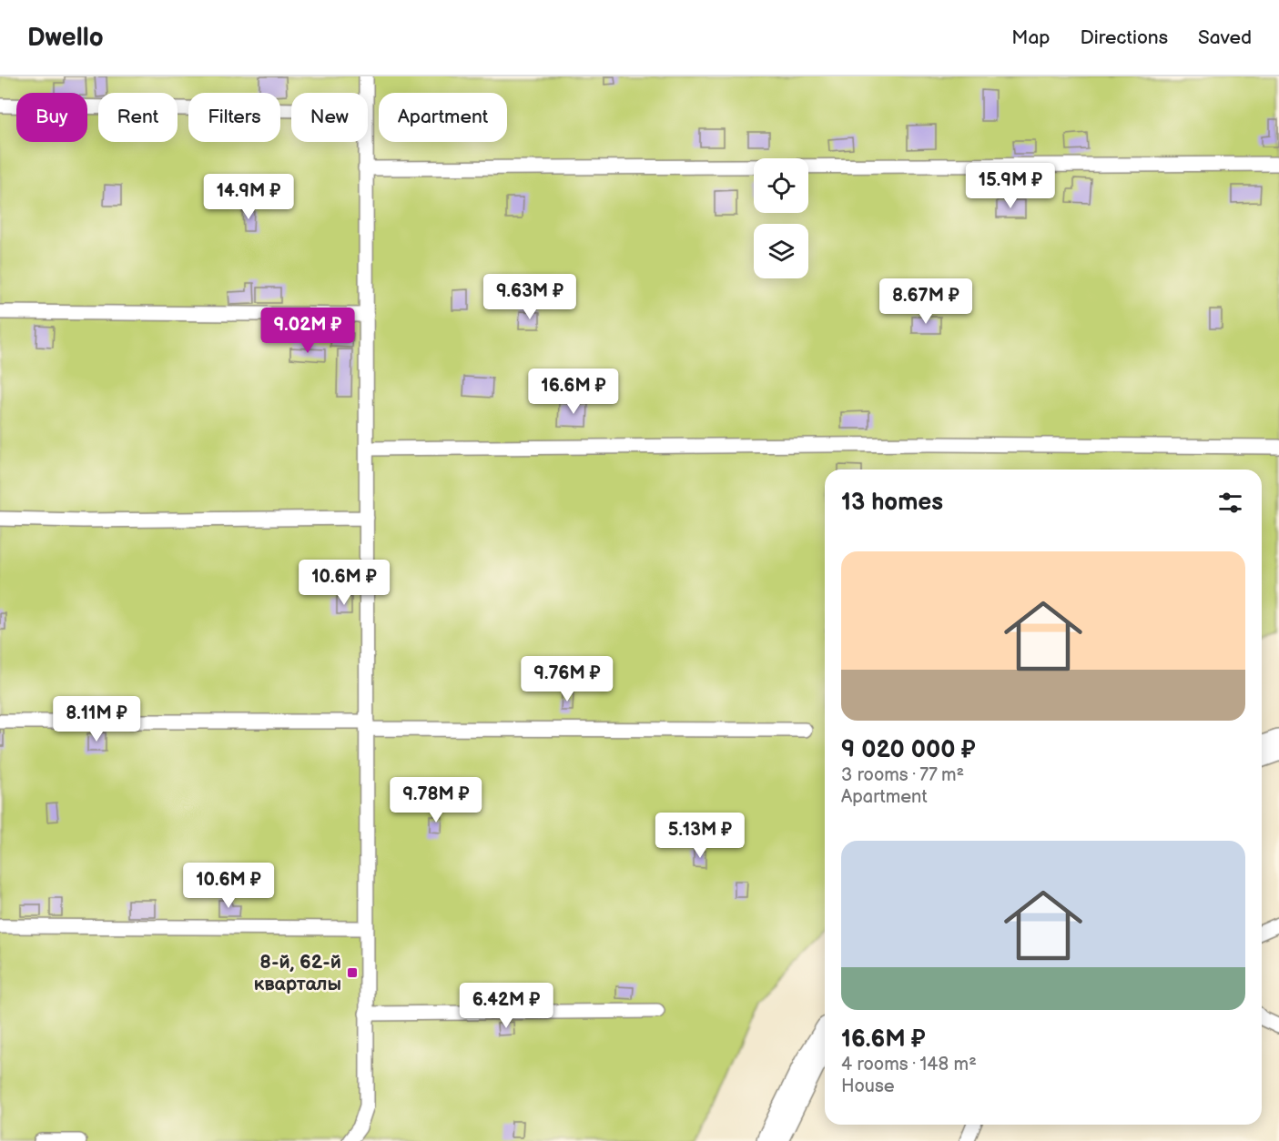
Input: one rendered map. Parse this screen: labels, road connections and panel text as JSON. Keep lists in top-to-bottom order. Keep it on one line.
{"places":{"transit":["8-й, 62-й кварталы"]},"page":{"header":"Dwello","nav":["Map","Directions","Saved"],"chip":["Buy","Rent","Filters","New","Apartment"],"price":["15.9M ₽","14.9M ₽","9.63M ₽","8.67M ₽","9.02M ₽","16.6M ₽","10.6M ₽","9.76M ₽","8.11M ₽","9.78M ₽","5.13M ₽","10.6M ₽","6.42M ₽"],"heading":"13 homes","list":[{"name":"9 020 000 ₽","note":"3 rooms · 77 m² · Apartment"},{"name":"16.6M ₽","note":"4 rooms · 148 m² · House"}]}}
